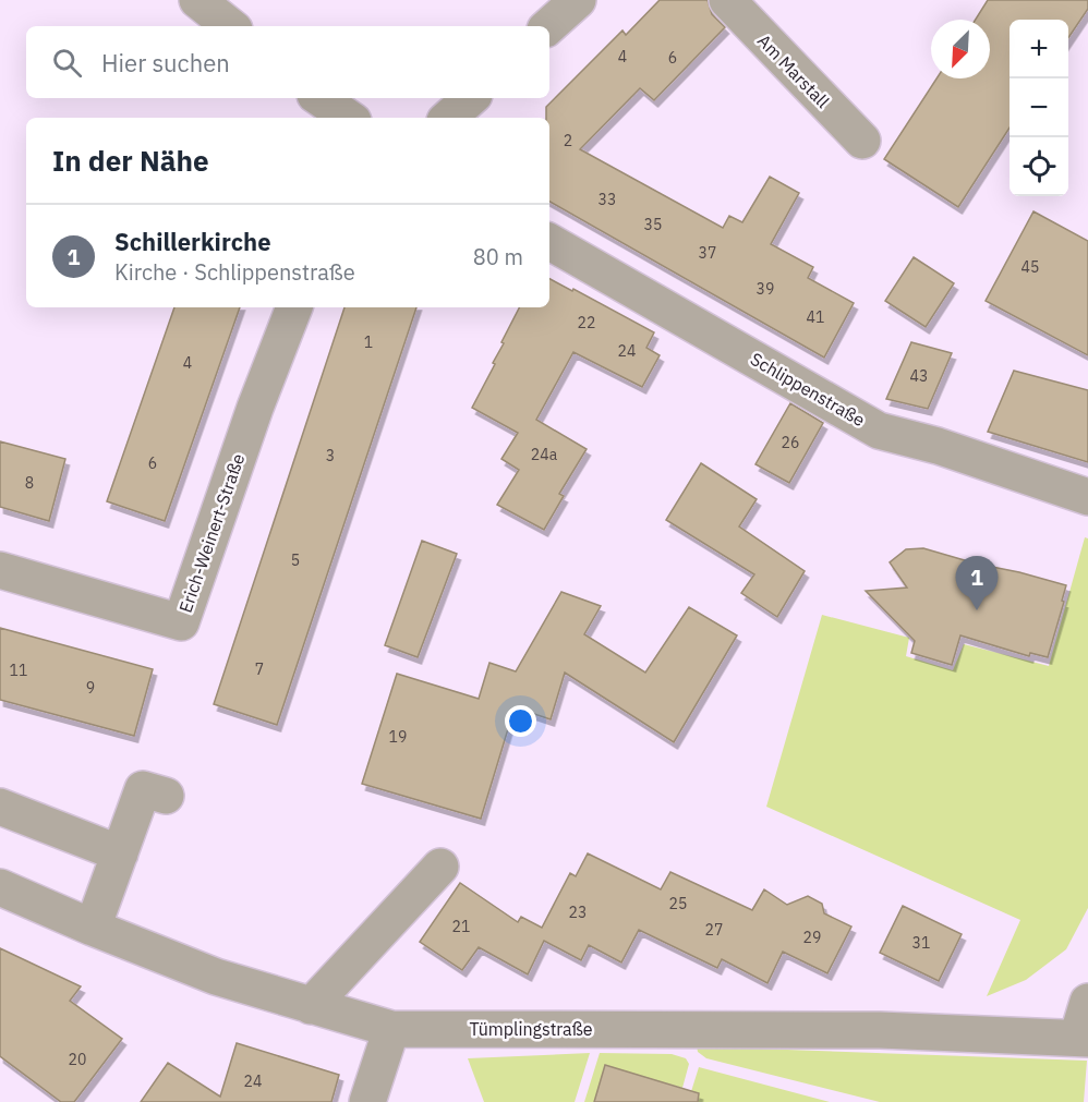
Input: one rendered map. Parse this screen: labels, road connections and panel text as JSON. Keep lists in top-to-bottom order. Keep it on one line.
{"streets":{"street":["Am Marstall","Schlippenstraße","Erich-Weinert-Straße","Tümplingstraße"]},"house_numbers":["4","6","2","33","35","37","45","39","41","22","1","24","4","43","26","24a","3","6","8","5","7","11","9","19","25","23","21","27","29","31","20","24"],"north":"bottom left","page":{"map_buttons":["+","−"],"search":"Hier suchen","heading":"In der Nähe","list":[{"mark":"1","name":"Schillerkirche","note":"Kirche · Schlippenstraße","value":"80 m"}],"pins":"1"}}
